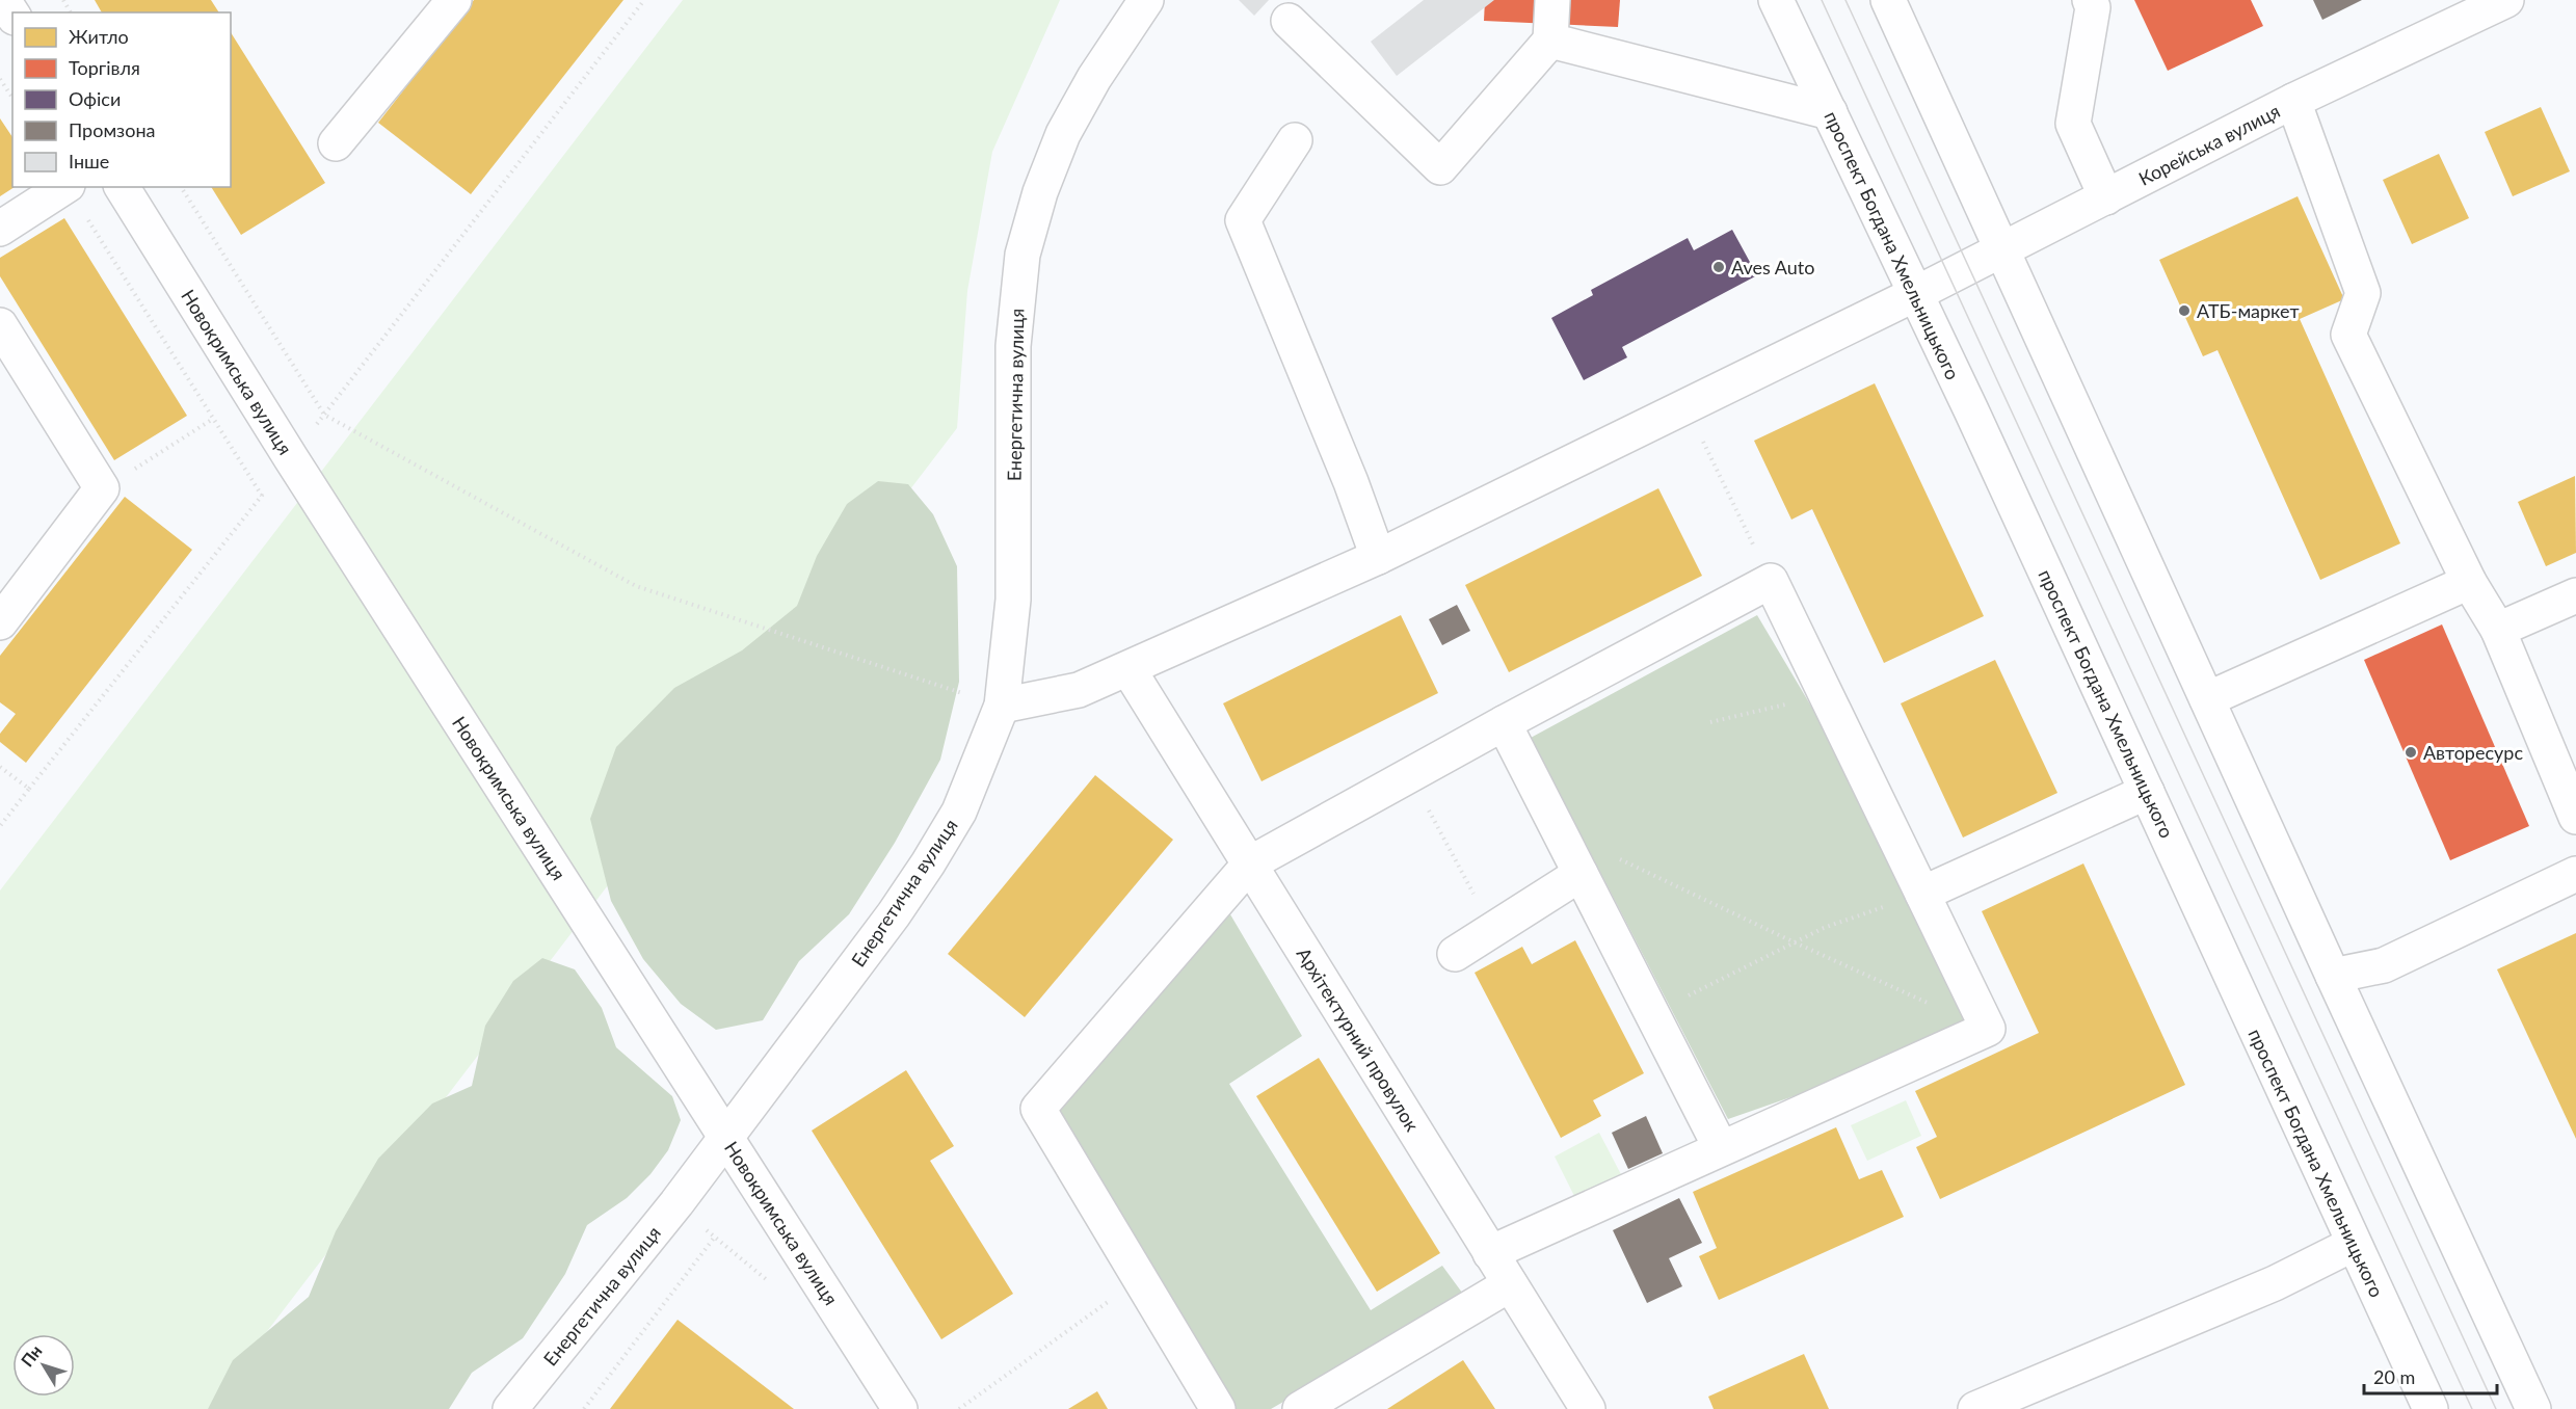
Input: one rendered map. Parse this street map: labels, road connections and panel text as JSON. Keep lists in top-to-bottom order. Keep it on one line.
{"streets":{"main road":["Корейська вулиця","проспект Богдана Хмельницького","Новокримська вулиця","Енергетична вулиця","Архітектурний провулок"]},"crossings":[["Корейська вулиця","проспект Богдана Хмельницького"],["Корейська вулиця","Енергетична вулиця"],["Корейська вулиця","Архітектурний провулок"],["Новокримська вулиця","Енергетична вулиця"]],"places":["Aves Auto","АТБ-маркет","Авторесурс"],"legend":["Житло","Торгівля","Офіси","Промзона","Інше"],"scale_bar":"20 m","north":"top left"}
